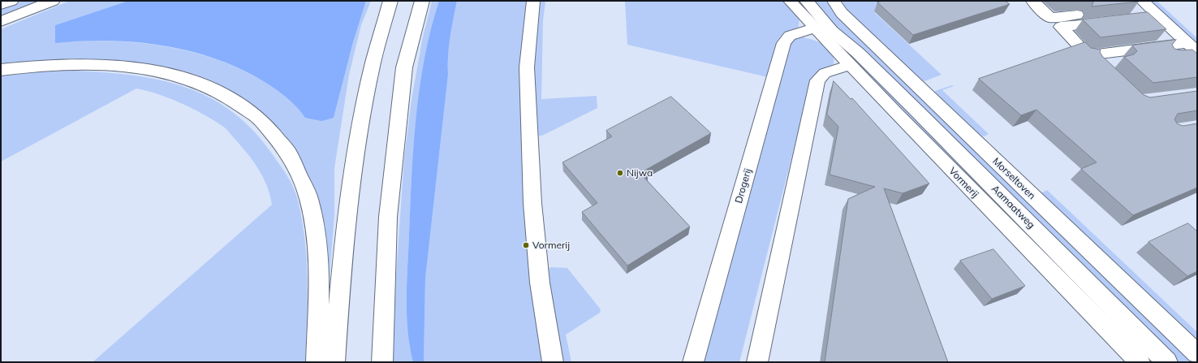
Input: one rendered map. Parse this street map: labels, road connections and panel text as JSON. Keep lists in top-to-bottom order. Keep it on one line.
{"streets":{"main road":["Aamaatweg"],"street":["Morseltoven","Vormerij","Drogerij"]},"crossings":[["Vormerij","Drogerij"],["Vormerij","Aamaatweg"]],"places":["Nijwa","Vormerij"]}
